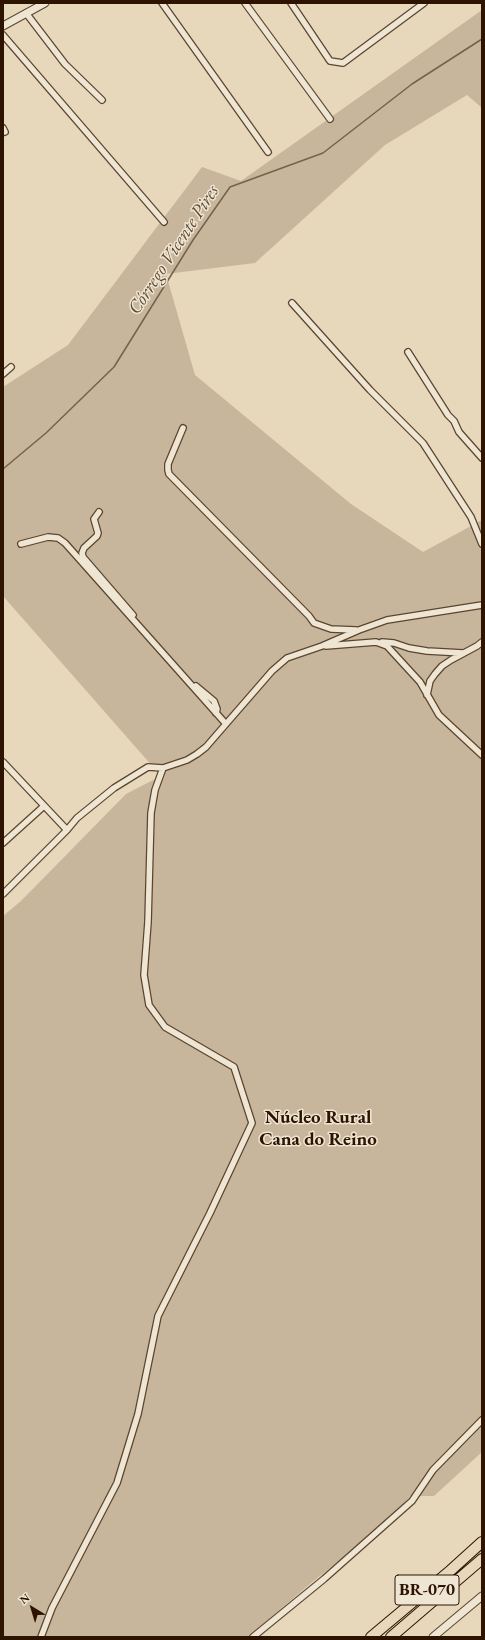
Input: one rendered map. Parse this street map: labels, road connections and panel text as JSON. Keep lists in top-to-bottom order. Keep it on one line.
{"streets":{"highway":["BR-070"]},"districts":["Núcleo Rural Cana do Reino"],"water":["Córrego Vicente Pires"],"north":"top left"}
